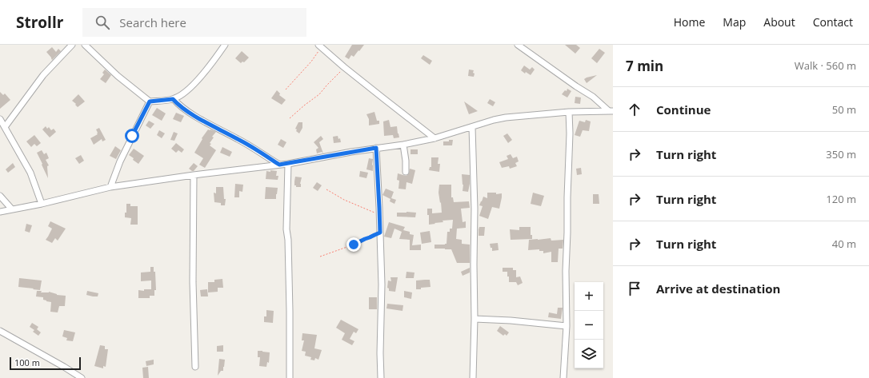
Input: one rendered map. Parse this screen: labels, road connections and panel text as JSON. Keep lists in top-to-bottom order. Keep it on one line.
{"scale_bar":"100 m","page":{"header":"Strollr","search":"Search here","nav":["Home","Map","About","Contact"],"heading":["7 min","Walk · 560 m"],"list":[["Continue","50 m"],["Turn right","350 m"],["Turn right","120 m"],["Turn right","40 m"],"Arrive at destination"],"map_buttons":["+","−"],"scale":"100 m"}}
